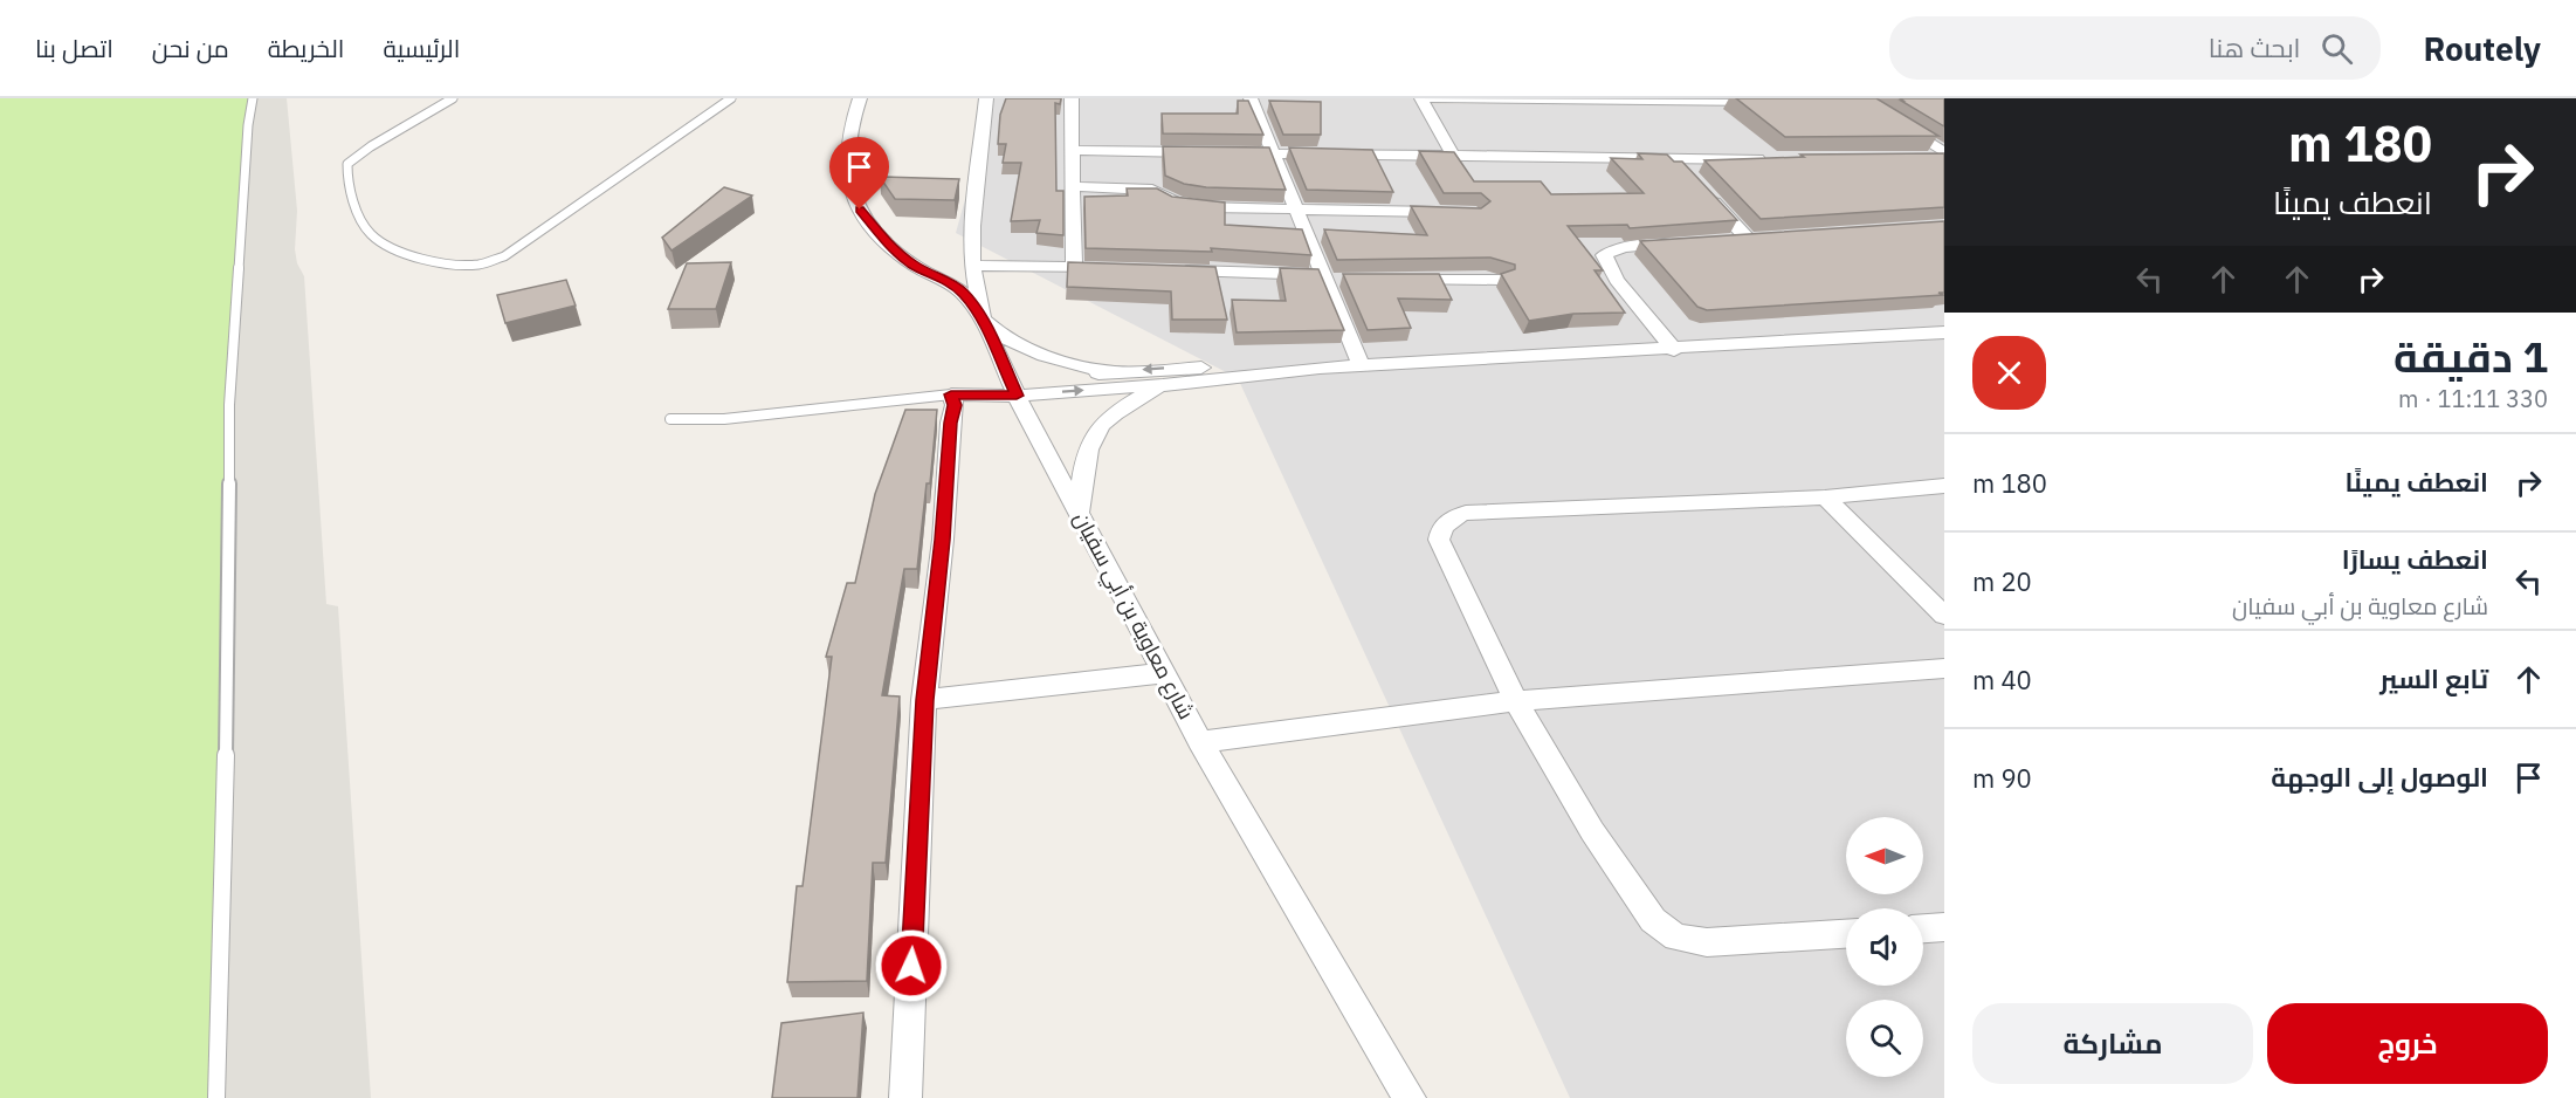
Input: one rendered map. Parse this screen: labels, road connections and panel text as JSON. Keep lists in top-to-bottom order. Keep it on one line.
{"streets":{"street":["شارع معاوية بن أبي سفيان"]},"north":"left","page":{"header":"Routely","search":"ابحث هنا","nav":["الرئيسية","الخريطة","من نحن","اتصل بنا"],"turn":["180 m","انعطف يمينًا"],"heading":["1 دقيقة","330 m · 11:11"],"list":[{"name":"انعطف يمينًا","value":"180 m"},{"name":"انعطف يسارًا","note":"شارع معاوية بن أبي سفيان","value":"20 m"},{"name":"تابع السير","value":"40 m"},{"name":"الوصول إلى الوجهة","value":"90 m"}],"buttons":["خروج","مشاركة"]}}
